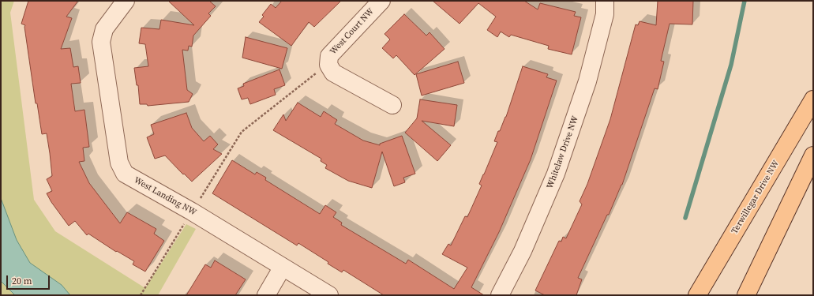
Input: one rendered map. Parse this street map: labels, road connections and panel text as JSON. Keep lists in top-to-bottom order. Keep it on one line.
{"streets":{"main road":["Terwillegar Drive NW"],"street":["West Court NW","Whitelaw Drive NW","West Landing NW"]},"scale_bar":"20 m"}
